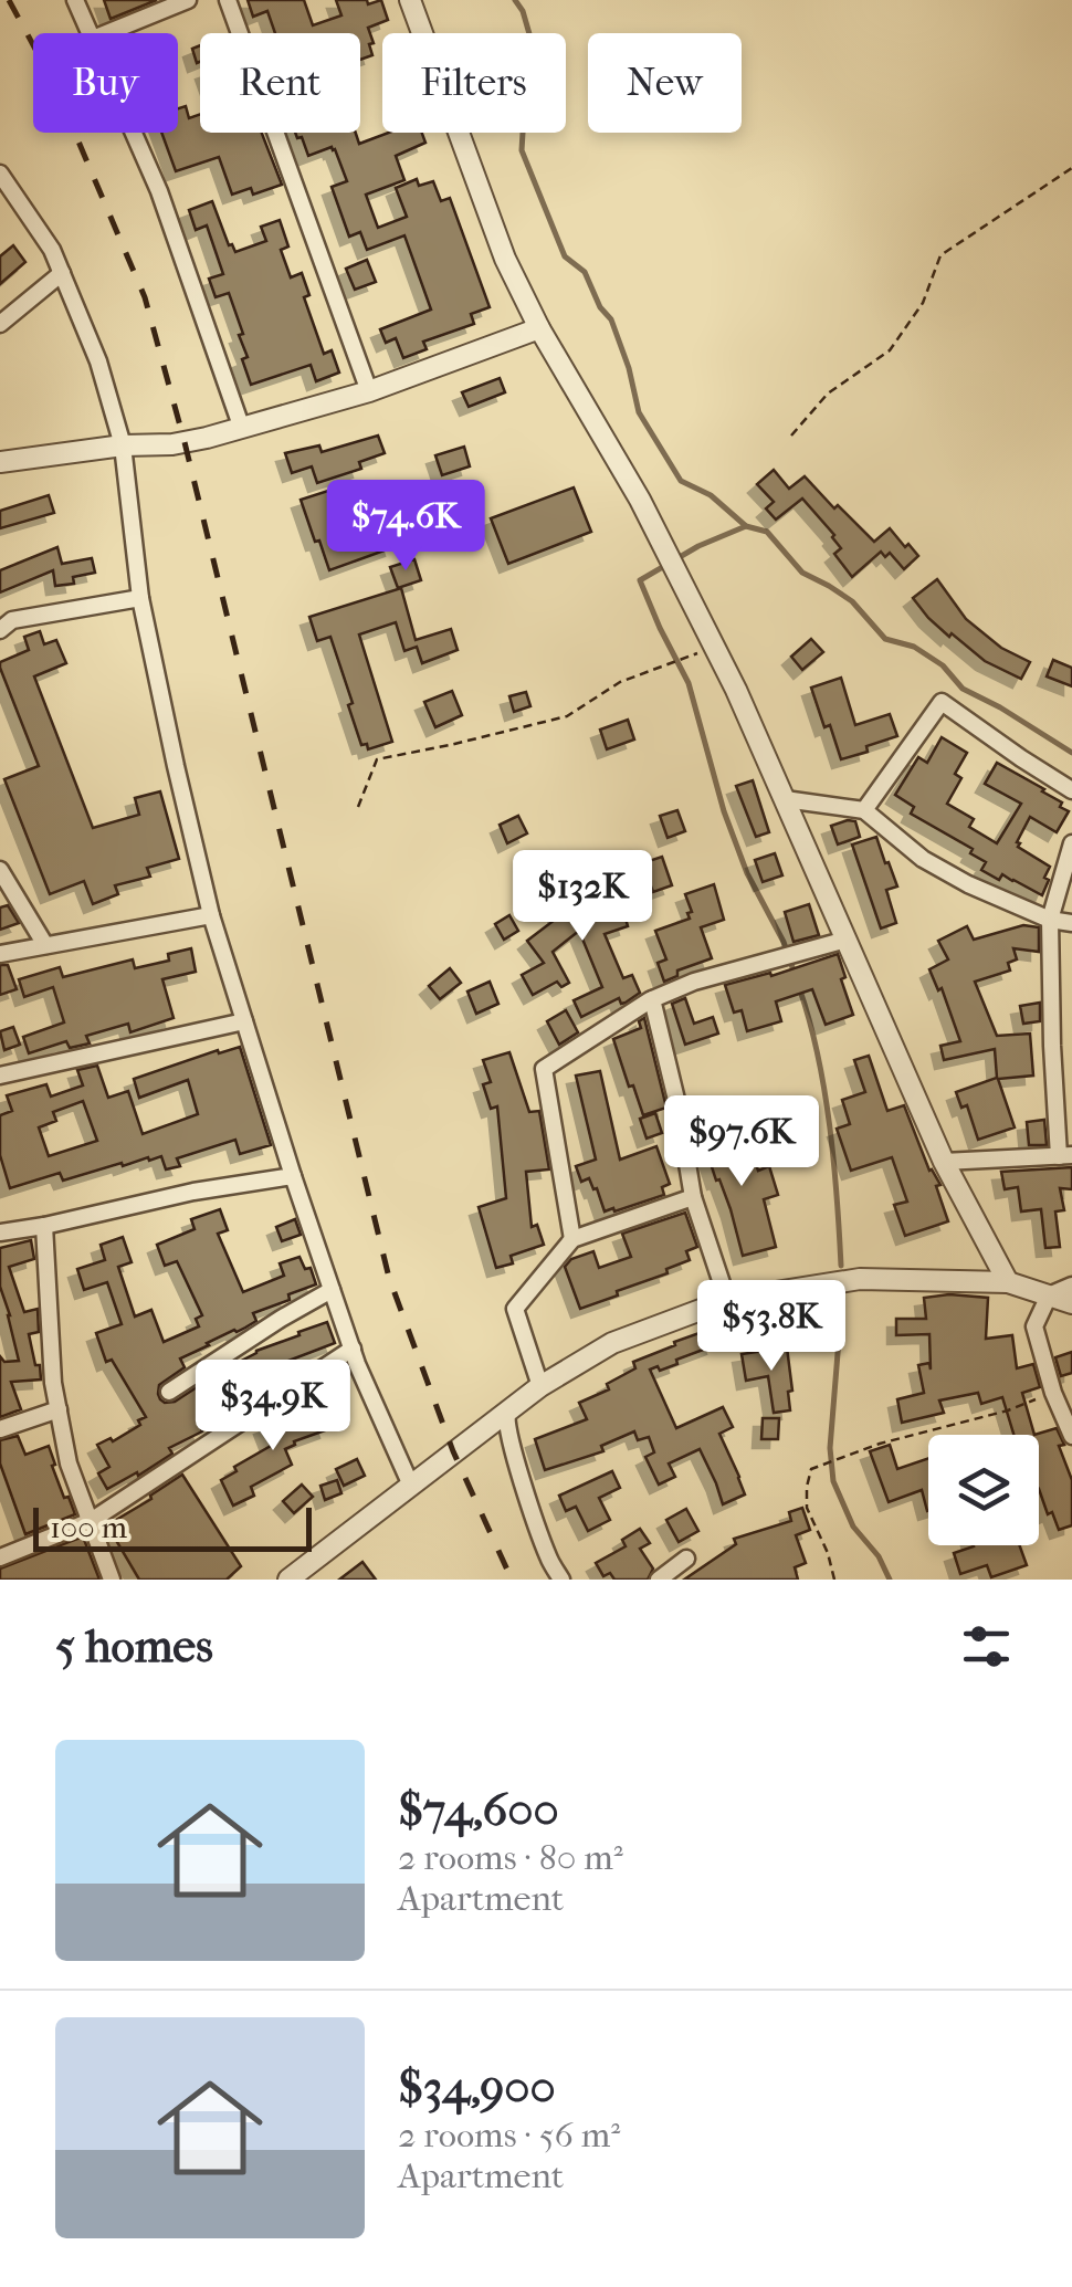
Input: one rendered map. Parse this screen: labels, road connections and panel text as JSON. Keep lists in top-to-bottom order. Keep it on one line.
{"scale_bar":"100 m","page":{"chip":["Buy","Rent","Filters","New"],"price":["$74.6K","$132K","$97.6K","$53.8K","$34.9K"],"scale":"100 m","heading":"5 homes","list":[{"name":"$74,600","note":"2 rooms · 80 m² · Apartment"},{"name":"$34,900","note":"2 rooms · 56 m² · Apartment"}]}}
